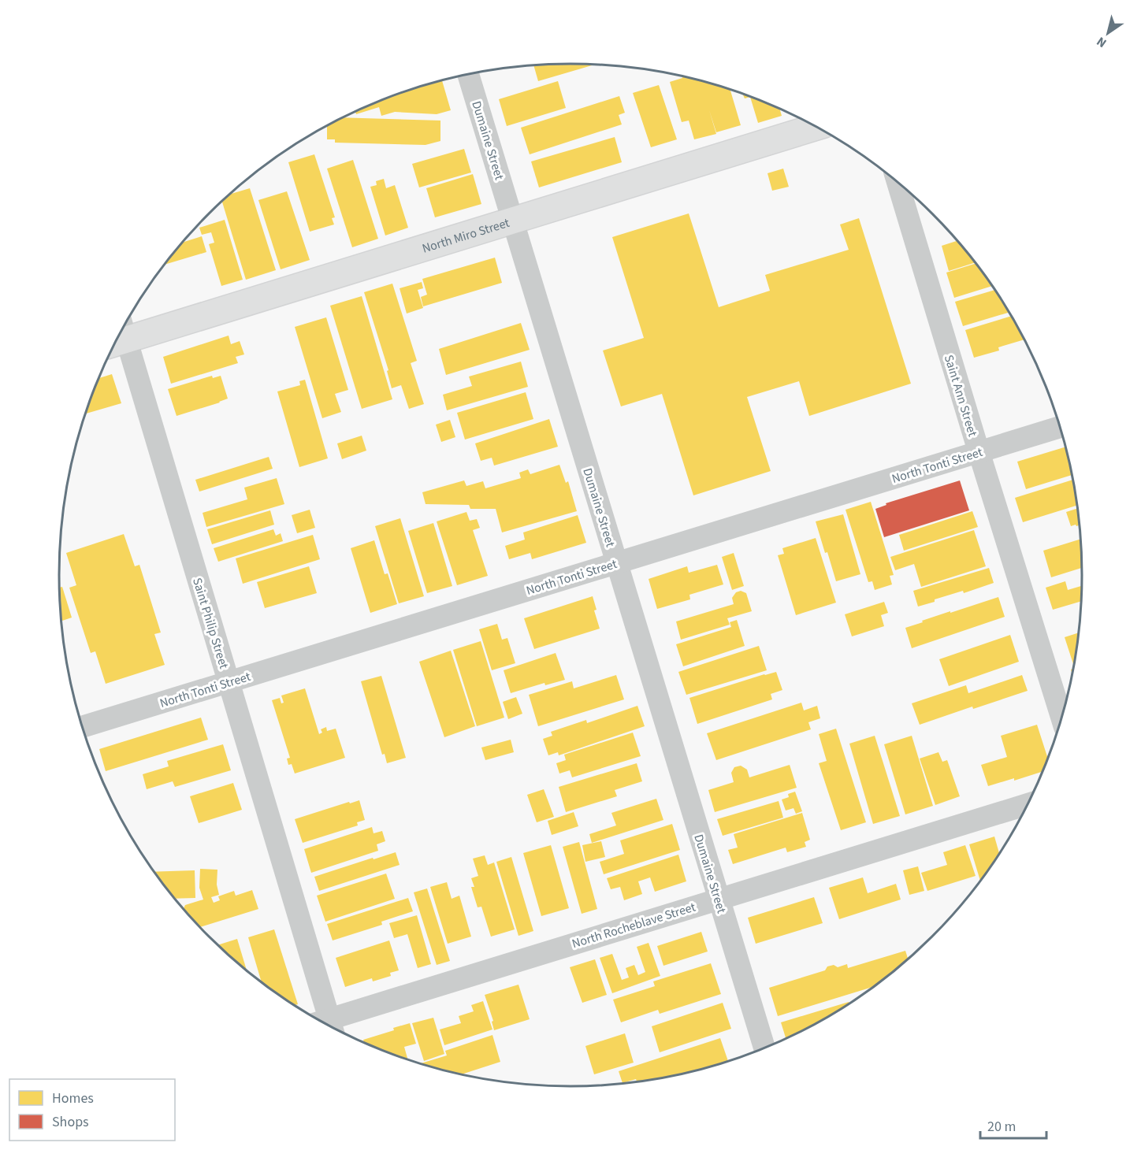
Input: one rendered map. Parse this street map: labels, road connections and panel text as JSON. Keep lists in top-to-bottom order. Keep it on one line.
{"streets":{"street":["Dumaine Street","North Miro Street","Saint Ann Street","North Tonti Street","Saint Philip Street","North Rocheblave Street"]},"crossings":[["Dumaine Street","North Miro Street"],["Dumaine Street","North Tonti Street"],["Dumaine Street","North Rocheblave Street"],["Saint Ann Street","North Tonti Street"],["North Tonti Street","Saint Philip Street"]],"legend":["Homes","Shops"],"scale_bar":"20 m","north":"bottom left"}
